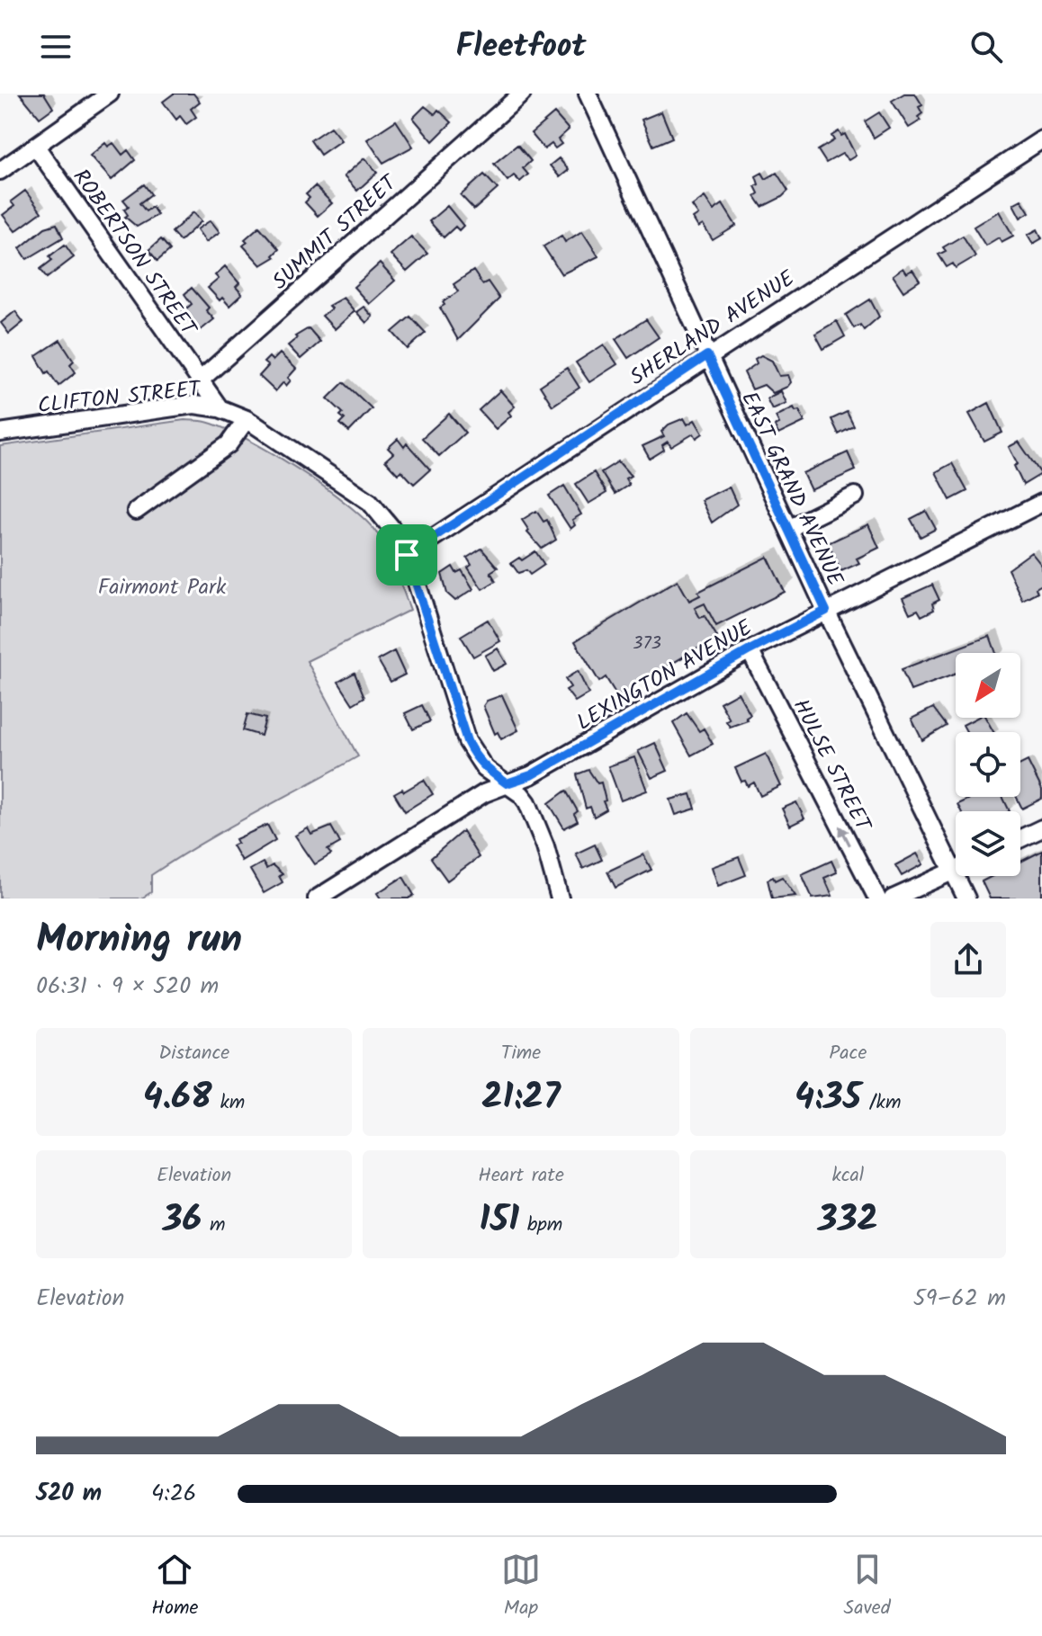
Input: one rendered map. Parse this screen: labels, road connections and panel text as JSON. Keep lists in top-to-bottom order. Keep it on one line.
{"streets":{"street":["SUMMIT STREET","ROBERTSON STREET","SHERLAND AVENUE","CLIFTON STREET","EAST GRAND AVENUE","LEXINGTON AVENUE","HULSE STREET"]},"crossings":[["SUMMIT STREET","ROBERTSON STREET"],["SHERLAND AVENUE","CLIFTON STREET"],["SHERLAND AVENUE","EAST GRAND AVENUE"],["CLIFTON STREET","LEXINGTON AVENUE"],["EAST GRAND AVENUE","LEXINGTON AVENUE"],["LEXINGTON AVENUE","HULSE STREET"]],"one_way":["HULSE STREET"],"parks":["Fairmont Park"],"house_numbers":["373"],"north":"bottom left","page":{"header":"Fleetfoot","heading":["Morning run","06:31 · 9 × 520 m"],"stats":[["Distance","4.68 km"],["Time","21:27"],["Pace","4:35 /km"],["Elevation","36 m"],["Heart rate","151 bpm"],["kcal","332"]],"chart":["Elevation","59–62 m"],"list":[{"name":"520 m","note":"4:26"}],"tabs":["Home","Map","Saved"]}}
